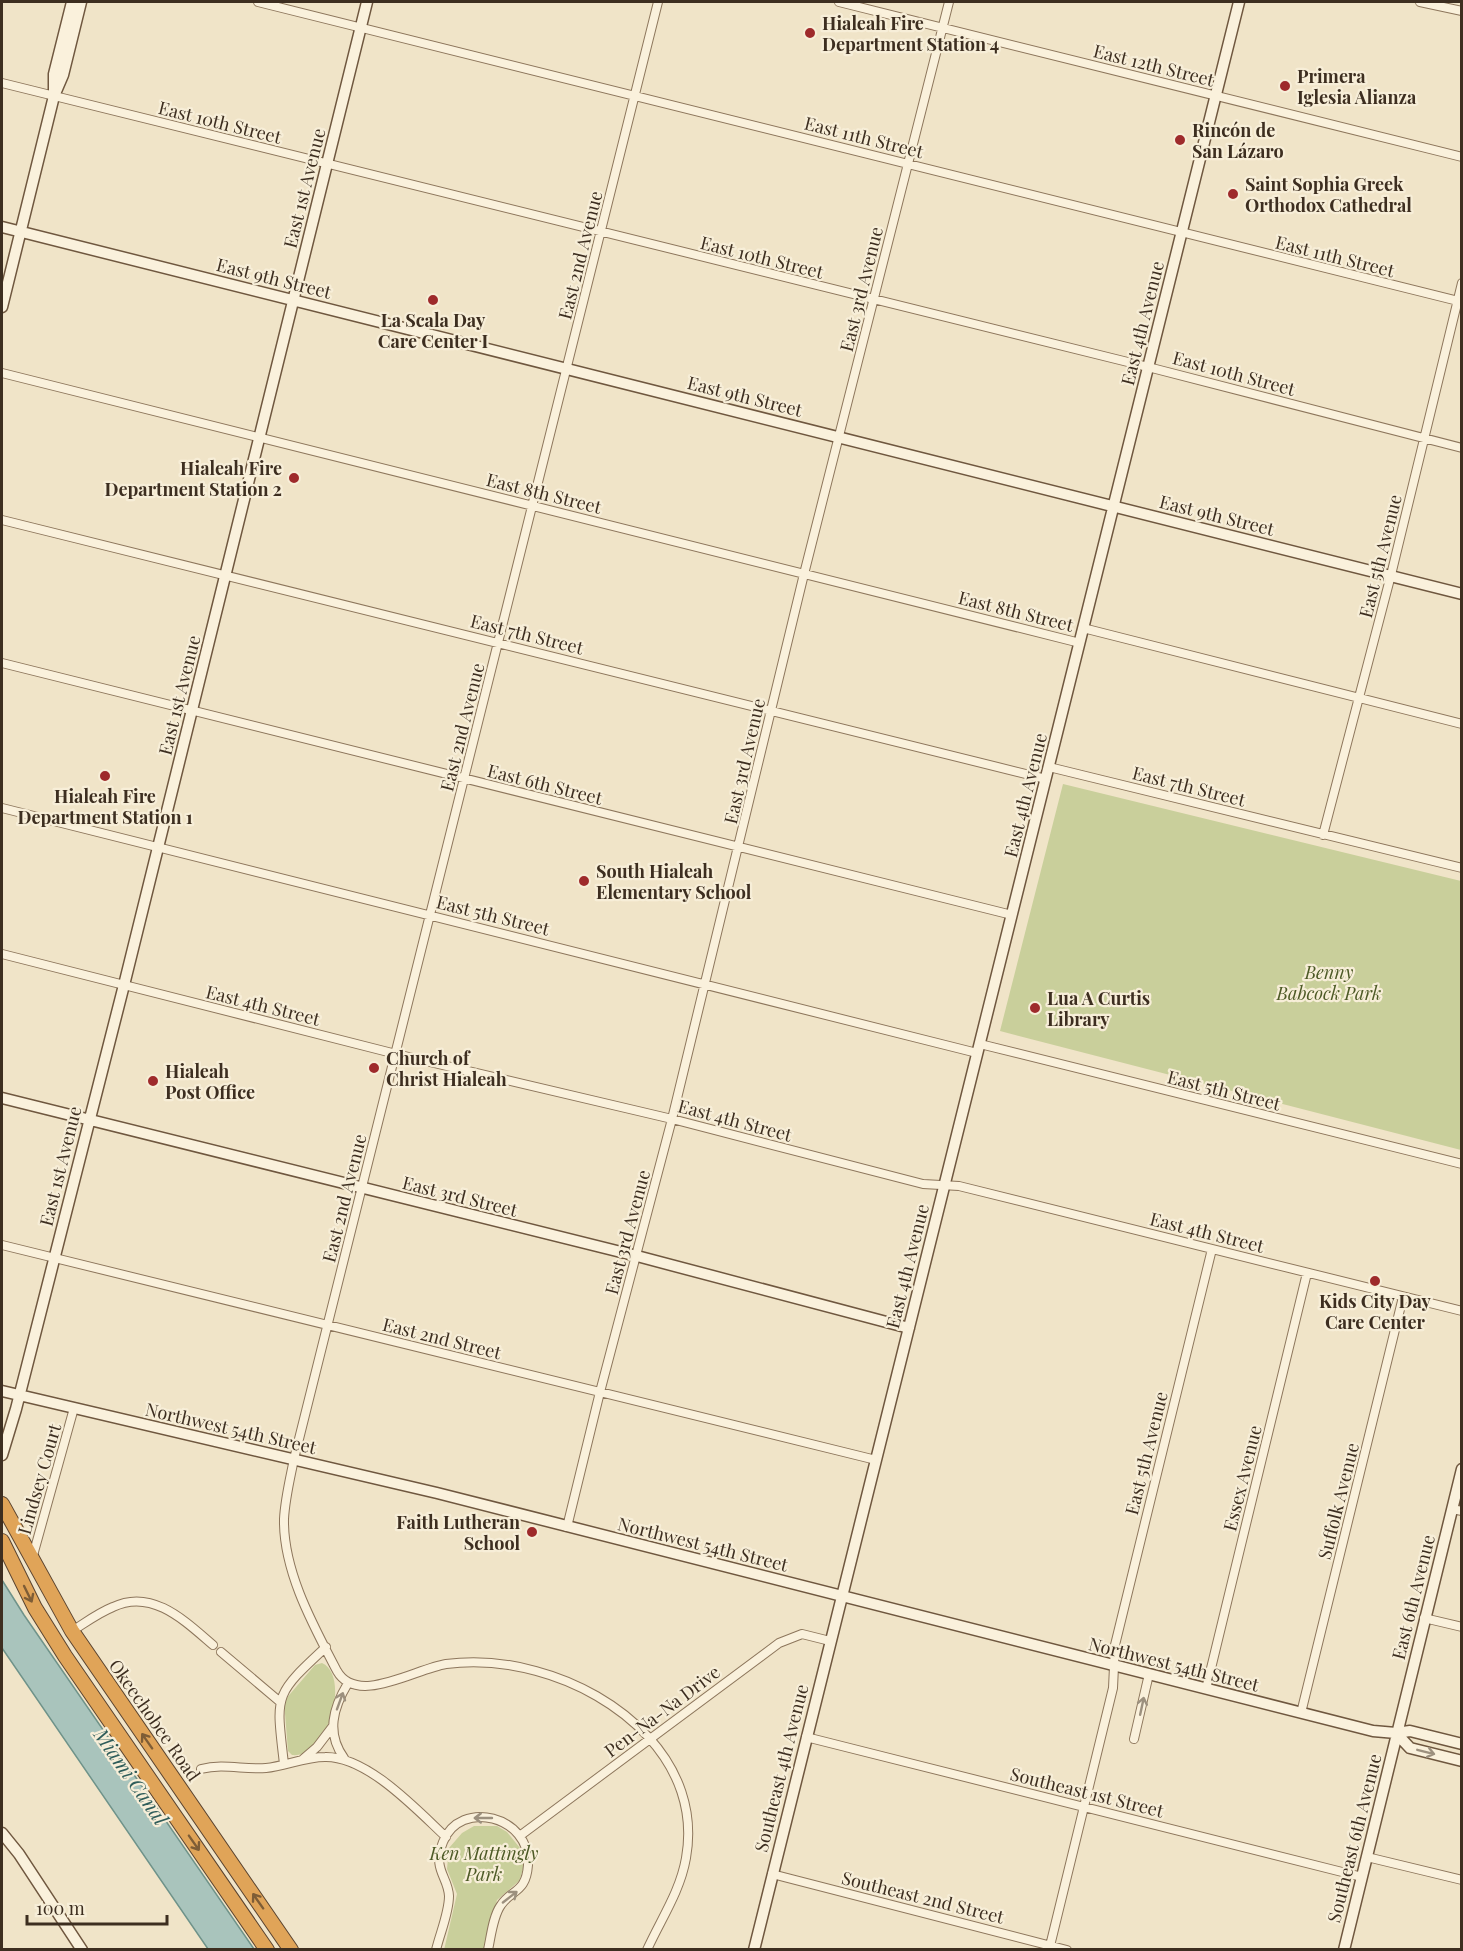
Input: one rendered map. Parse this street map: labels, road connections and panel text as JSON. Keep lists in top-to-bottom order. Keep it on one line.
{"streets":{"highway":["Okeechobee Road"],"main road":["East 1st Avenue","East 9th Street","East 4th Avenue","East 3rd Street","Northwest 54th Street","East 6th Avenue","Southeast 4th Avenue","Southeast 6th Avenue"],"street":["East 12th Street","East 10th Street","East 11th Street","East 2nd Avenue","East 3rd Avenue","East 8th Street","East 5th Avenue","East 7th Street","East 6th Street","East 5th Street","East 4th Street","East 2nd Street","Essex Avenue","Lindsey Court","Suffolk Avenue","Pen-Na-Na Drive","Southeast 1st Street","Southeast 2nd Street"]},"crossings":[["East 12th Street","East 3rd Avenue"],["East 12th Street","East 4th Avenue"],["East 10th Street","East 1st Avenue"],["East 10th Street","East 2nd Avenue"],["East 10th Street","East 3rd Avenue"],["East 10th Street","East 4th Avenue"],["East 10th Street","East 5th Avenue"],["East 11th Street","East 1st Avenue"],["East 11th Street","East 2nd Avenue"],["East 11th Street","East 3rd Avenue"],["East 11th Street","East 4th Avenue"],["East 11th Street","East 5th Avenue"],["East 1st Avenue","East 9th Street"],["East 1st Avenue","East 8th Street"],["East 1st Avenue","East 7th Street"],["East 1st Avenue","East 6th Street"],["East 1st Avenue","East 5th Street"],["East 1st Avenue","East 4th Street"],["East 1st Avenue","East 3rd Street"],["East 1st Avenue","East 2nd Street"],["East 1st Avenue","Northwest 54th Street"],["East 2nd Avenue","East 9th Street"],["East 2nd Avenue","East 8th Street"],["East 2nd Avenue","East 7th Street"],["East 2nd Avenue","East 6th Street"],["East 2nd Avenue","East 5th Street"],["East 2nd Avenue","East 4th Street"],["East 2nd Avenue","East 3rd Street"],["East 2nd Avenue","East 2nd Street"],["East 2nd Avenue","Northwest 54th Street"],["East 9th Street","East 3rd Avenue"],["East 9th Street","East 4th Avenue"],["East 9th Street","East 5th Avenue"],["East 3rd Avenue","East 8th Street"],["East 3rd Avenue","East 7th Street"],["East 3rd Avenue","East 6th Street"],["East 3rd Avenue","East 5th Street"],["East 3rd Avenue","East 4th Street"],["East 3rd Avenue","East 3rd Street"],["East 3rd Avenue","East 2nd Street"],["East 3rd Avenue","Northwest 54th Street"],["East 4th Avenue","East 8th Street"],["East 4th Avenue","East 7th Street"],["East 4th Avenue","East 6th Street"],["East 4th Avenue","East 5th Street"],["East 4th Avenue","East 4th Street"],["East 4th Avenue","East 3rd Street"],["East 4th Avenue","East 2nd Street"],["East 4th Avenue","Northwest 54th Street"],["East 4th Avenue","Southeast 4th Avenue"],["East 8th Street","East 5th Avenue"],["East 5th Avenue","East 7th Street"],["East 5th Avenue","East 4th Street"],["East 5th Avenue","Northwest 54th Street"],["East 5th Avenue","Southeast 1st Street"],["East 5th Avenue","Southeast 2nd Street"],["East 4th Street","Essex Avenue"],["East 4th Street","Suffolk Avenue"],["Northwest 54th Street","Essex Avenue"],["Northwest 54th Street","Lindsey Court"],["Northwest 54th Street","Suffolk Avenue"],["Northwest 54th Street","East 6th Avenue"],["Northwest 54th Street","Southeast 4th Avenue"],["Northwest 54th Street","Southeast 6th Avenue"],["Lindsey Court","Okeechobee Road"],["East 6th Avenue","Southeast 6th Avenue"],["Pen-Na-Na Drive","Southeast 4th Avenue"],["Southeast 4th Avenue","Southeast 1st Street"],["Southeast 4th Avenue","Southeast 2nd Street"],["Southeast 1st Street","Southeast 6th Avenue"]],"water":["Miami Canal"],"parks":["Benny Babcock Park","Ken Mattingly Park"],"places":["Hialeah Fire Department Station 4","Primera Iglesia Alianza","Rincón de San Lázaro","Saint Sophia Greek Orthodox Cathedral","La Scala Day Care Center I","Hialeah Fire Department Station 2","Hialeah Fire Department Station 1","South Hialeah Elementary School","Lua A Curtis Library","Church of Christ Hialeah","Hialeah Post Office","Kids City Day Care Center","Faith Lutheran School"],"scale_bar":"100 m"}
